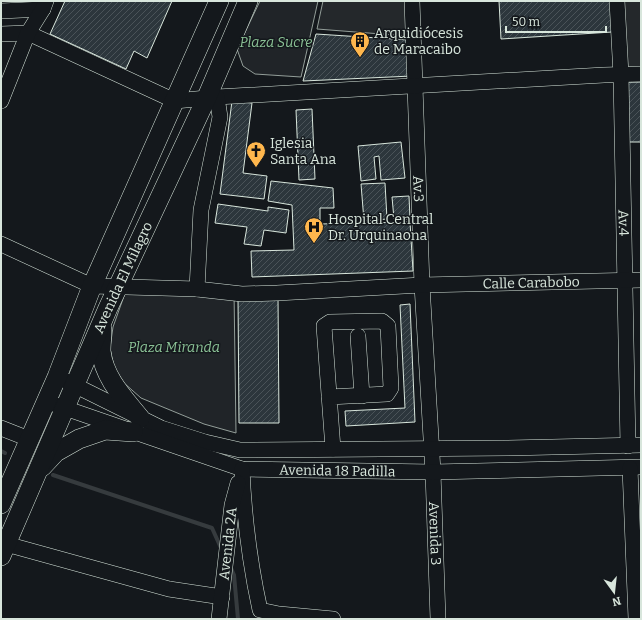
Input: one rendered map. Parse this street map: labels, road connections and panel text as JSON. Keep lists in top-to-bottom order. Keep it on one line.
{"streets":{"main road":["Avenida El Milagro"],"street":["Av.3","Av.4","Calle Carabobo","Avenida 18 Padilla","Avenida 3","Avenida 2A"]},"crossings":[["Av.3","Calle Carabobo"],["Av.3","Avenida 18 Padilla"],["Av.3","Avenida 3"],["Av.4","Calle Carabobo"],["Av.4","Avenida 18 Padilla"],["Avenida El Milagro","Calle Carabobo"],["Avenida El Milagro","Avenida 18 Padilla"],["Avenida 18 Padilla","Avenida 3"],["Avenida 18 Padilla","Avenida 2A"]],"parks":["Plaza Sucre","Plaza Miranda"],"places":{"building":["Arquidiócesis de Maracaibo"],"church":["Iglesia Santa Ana"],"hospital":["Hospital Central Dr. Urquinaona"]},"scale_bar":"50 m","north":"bottom"}
